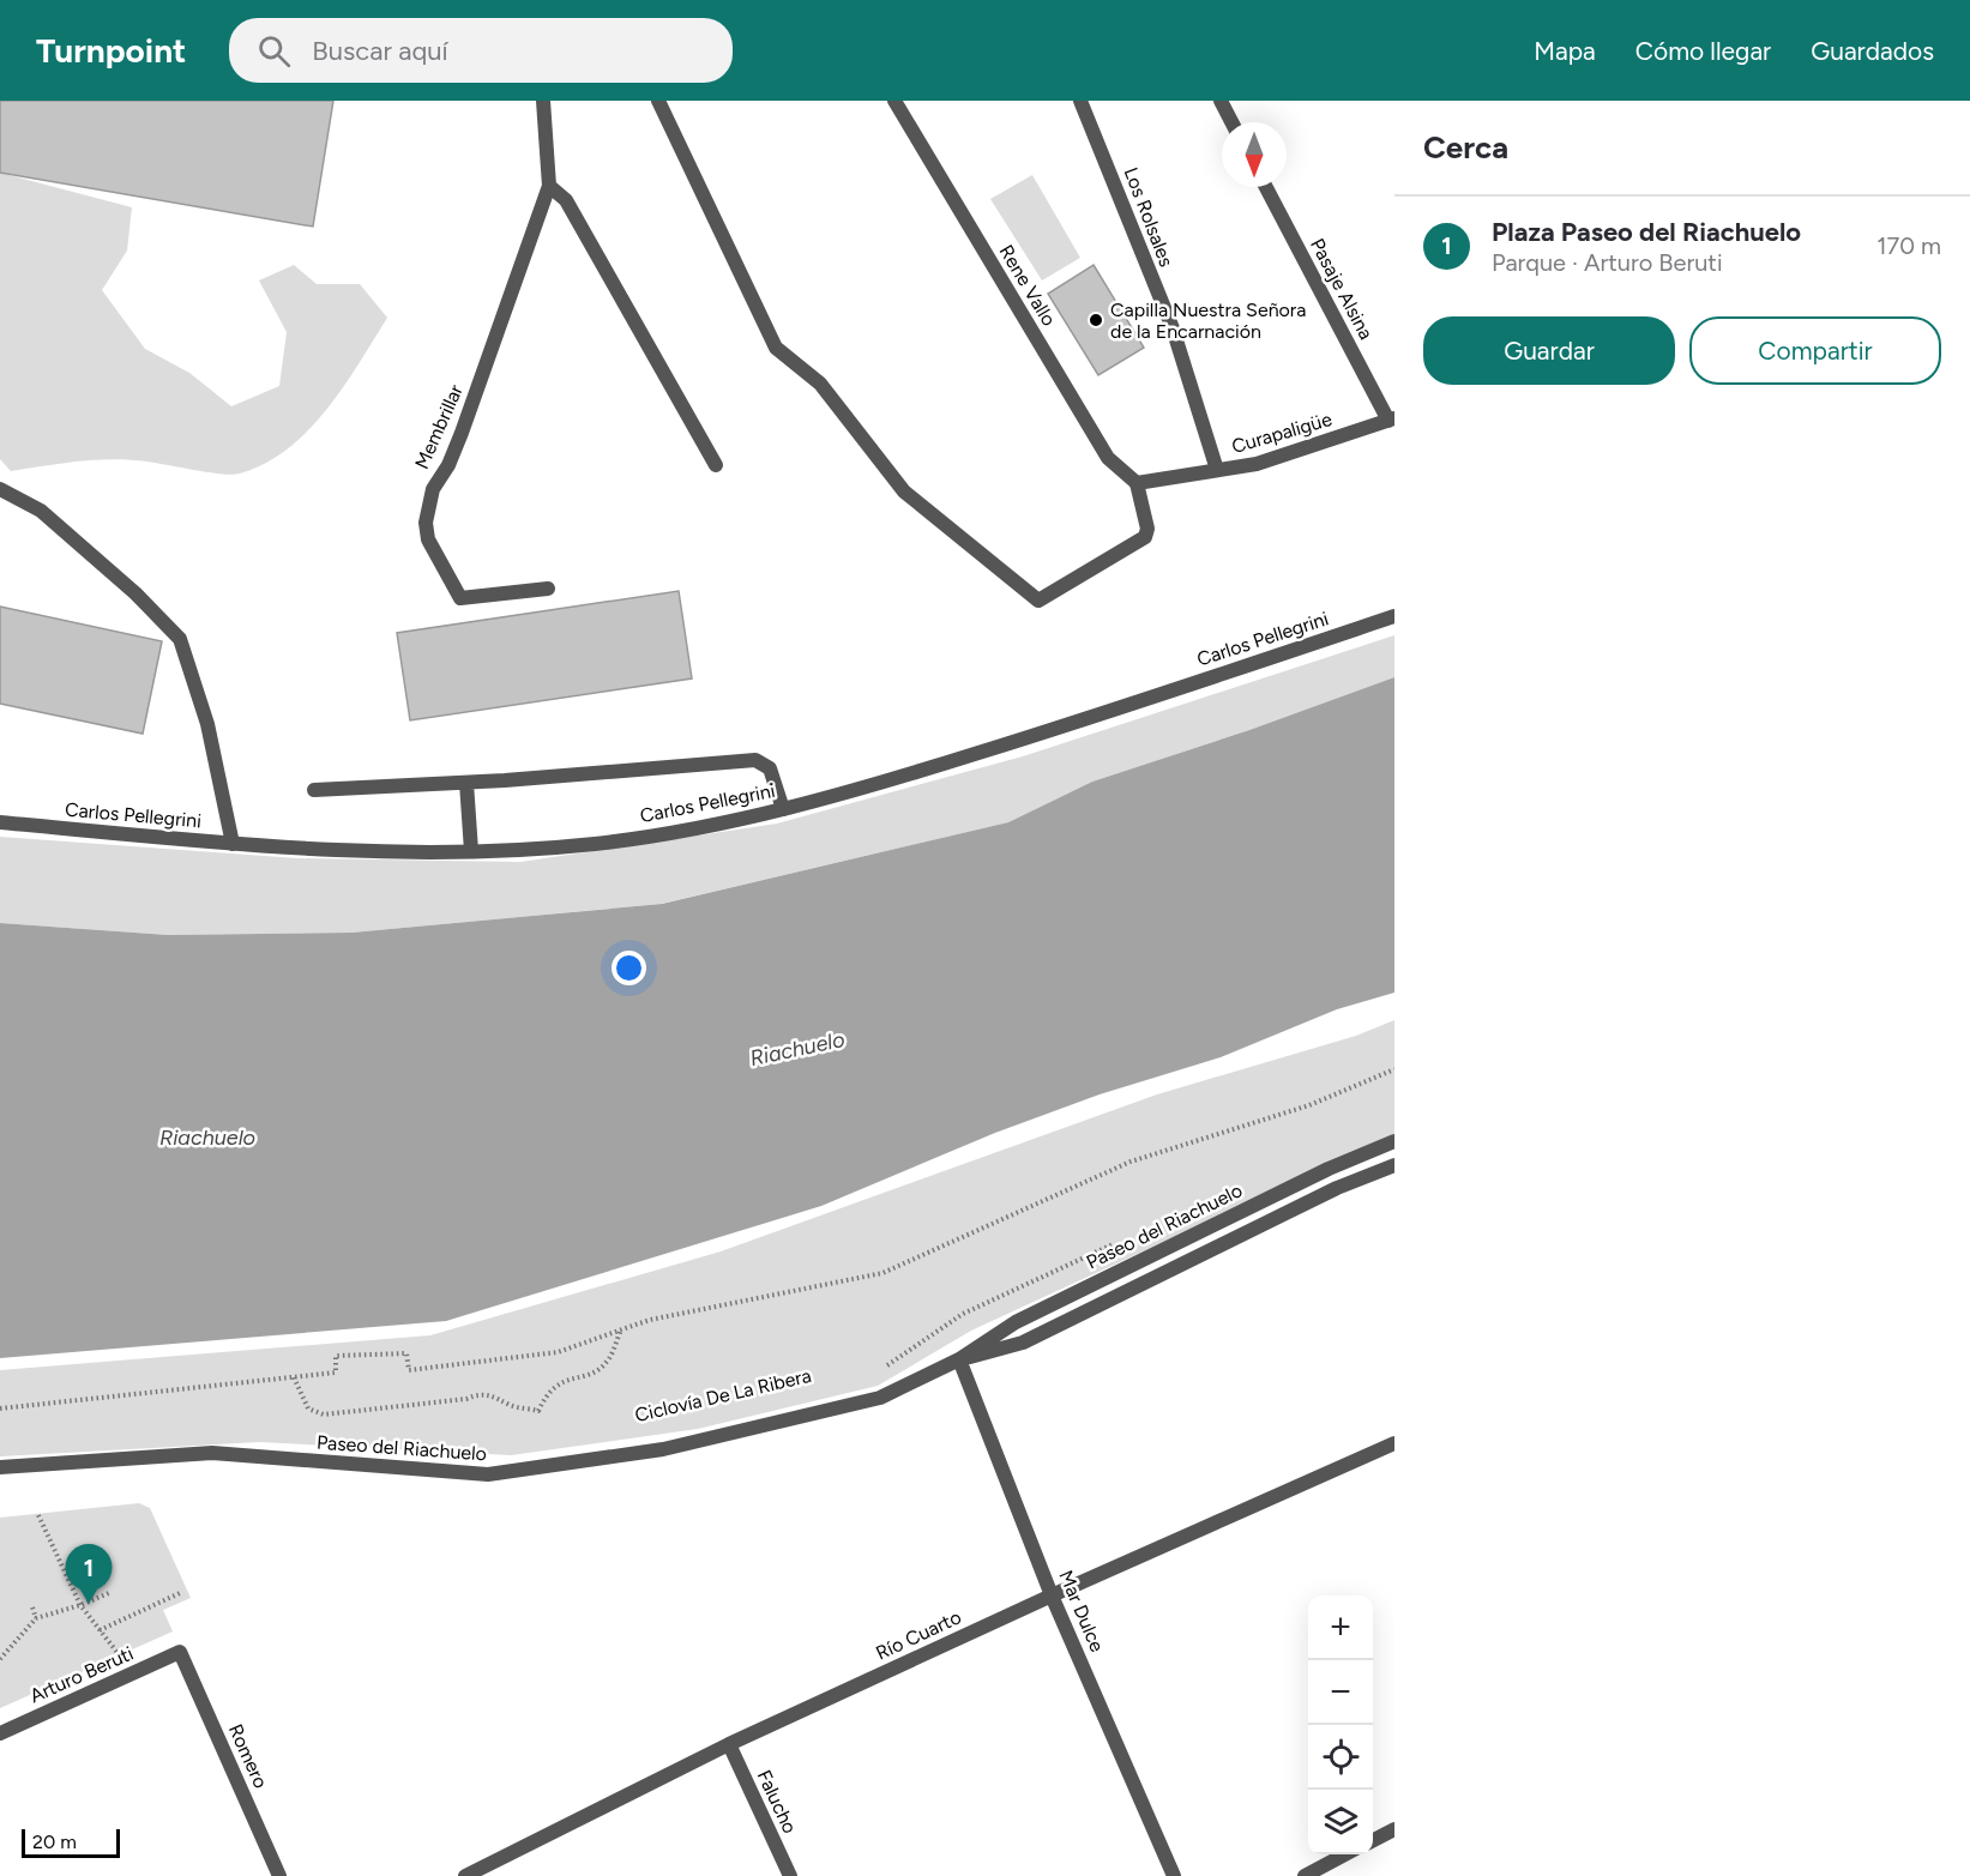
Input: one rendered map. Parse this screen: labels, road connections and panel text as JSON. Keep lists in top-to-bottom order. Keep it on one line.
{"streets":{"street":["Los Rolsales","Rene Vallo","Pasaje Alsina","Membrillar","Curapaligüe","Carlos Pellegrini","Paseo del Riachuelo","Mar Dulce","Río Cuarto","Arturo Beruti","Romero","Falucho"]},"crossings":[["Los Rolsales","Curapaligüe"],["Rene Vallo","Curapaligüe"],["Pasaje Alsina","Curapaligüe"],["Paseo del Riachuelo","Mar Dulce"],["Mar Dulce","Río Cuarto"],["Río Cuarto","Falucho"],["Arturo Beruti","Romero"]],"water":["Riachuelo"],"places":["Capilla Nuestra Señora de la Encarnación"],"scale_bar":"20 m","north":"bottom","page":{"header":"Turnpoint","search":"Buscar aquí","nav":["Mapa","Cómo llegar","Guardados"],"heading":"Cerca","list":[{"mark":"1","name":"Plaza Paseo del Riachuelo","note":"Parque · Arturo Beruti","value":"170 m"}],"buttons":["Guardar","Compartir"],"pins":"1","map_buttons":["+","−"],"scale":"20 m"}}
